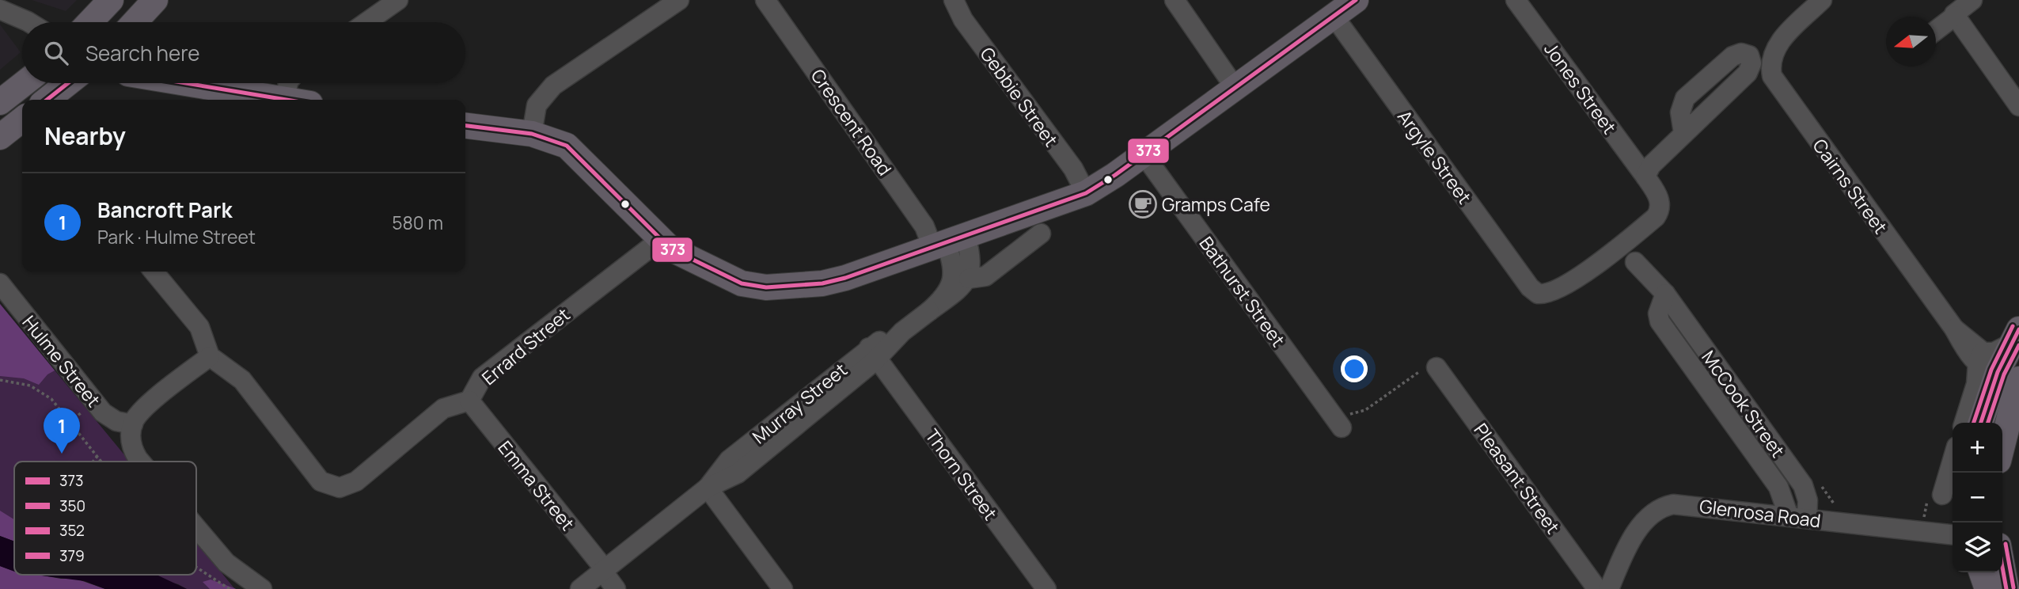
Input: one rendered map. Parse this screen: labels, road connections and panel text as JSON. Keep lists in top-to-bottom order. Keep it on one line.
{"streets":{"street":["Jones Street","Gebbie Street","Crescent Road","Argyle Street","Cairns Street","Bathurst Street","Errard Street","Hulme Street","Murray Street","McCook Street","Thorn Street","Pleasant Street","Emma Street","Glenrosa Road"]},"crossings":[["Jones Street","Argyle Street"],["Crescent Road","Murray Street"],["Errard Street","Emma Street"],["Murray Street","Thorn Street"],["Murray Street","Emma Street"],["McCook Street","Glenrosa Road"]],"places":{"cafe":["Gramps Cafe"]},"lines":["transit line 373","transit line 379","transit line 350","transit line 352"],"legend":["373","350","352","379"],"north":"left","page":{"search":"Search here","heading":"Nearby","list":[{"mark":"1","name":"Bancroft Park","note":"Park · Hulme Street","value":"580 m"}],"pins":"1","map_buttons":["+","−"]}}
